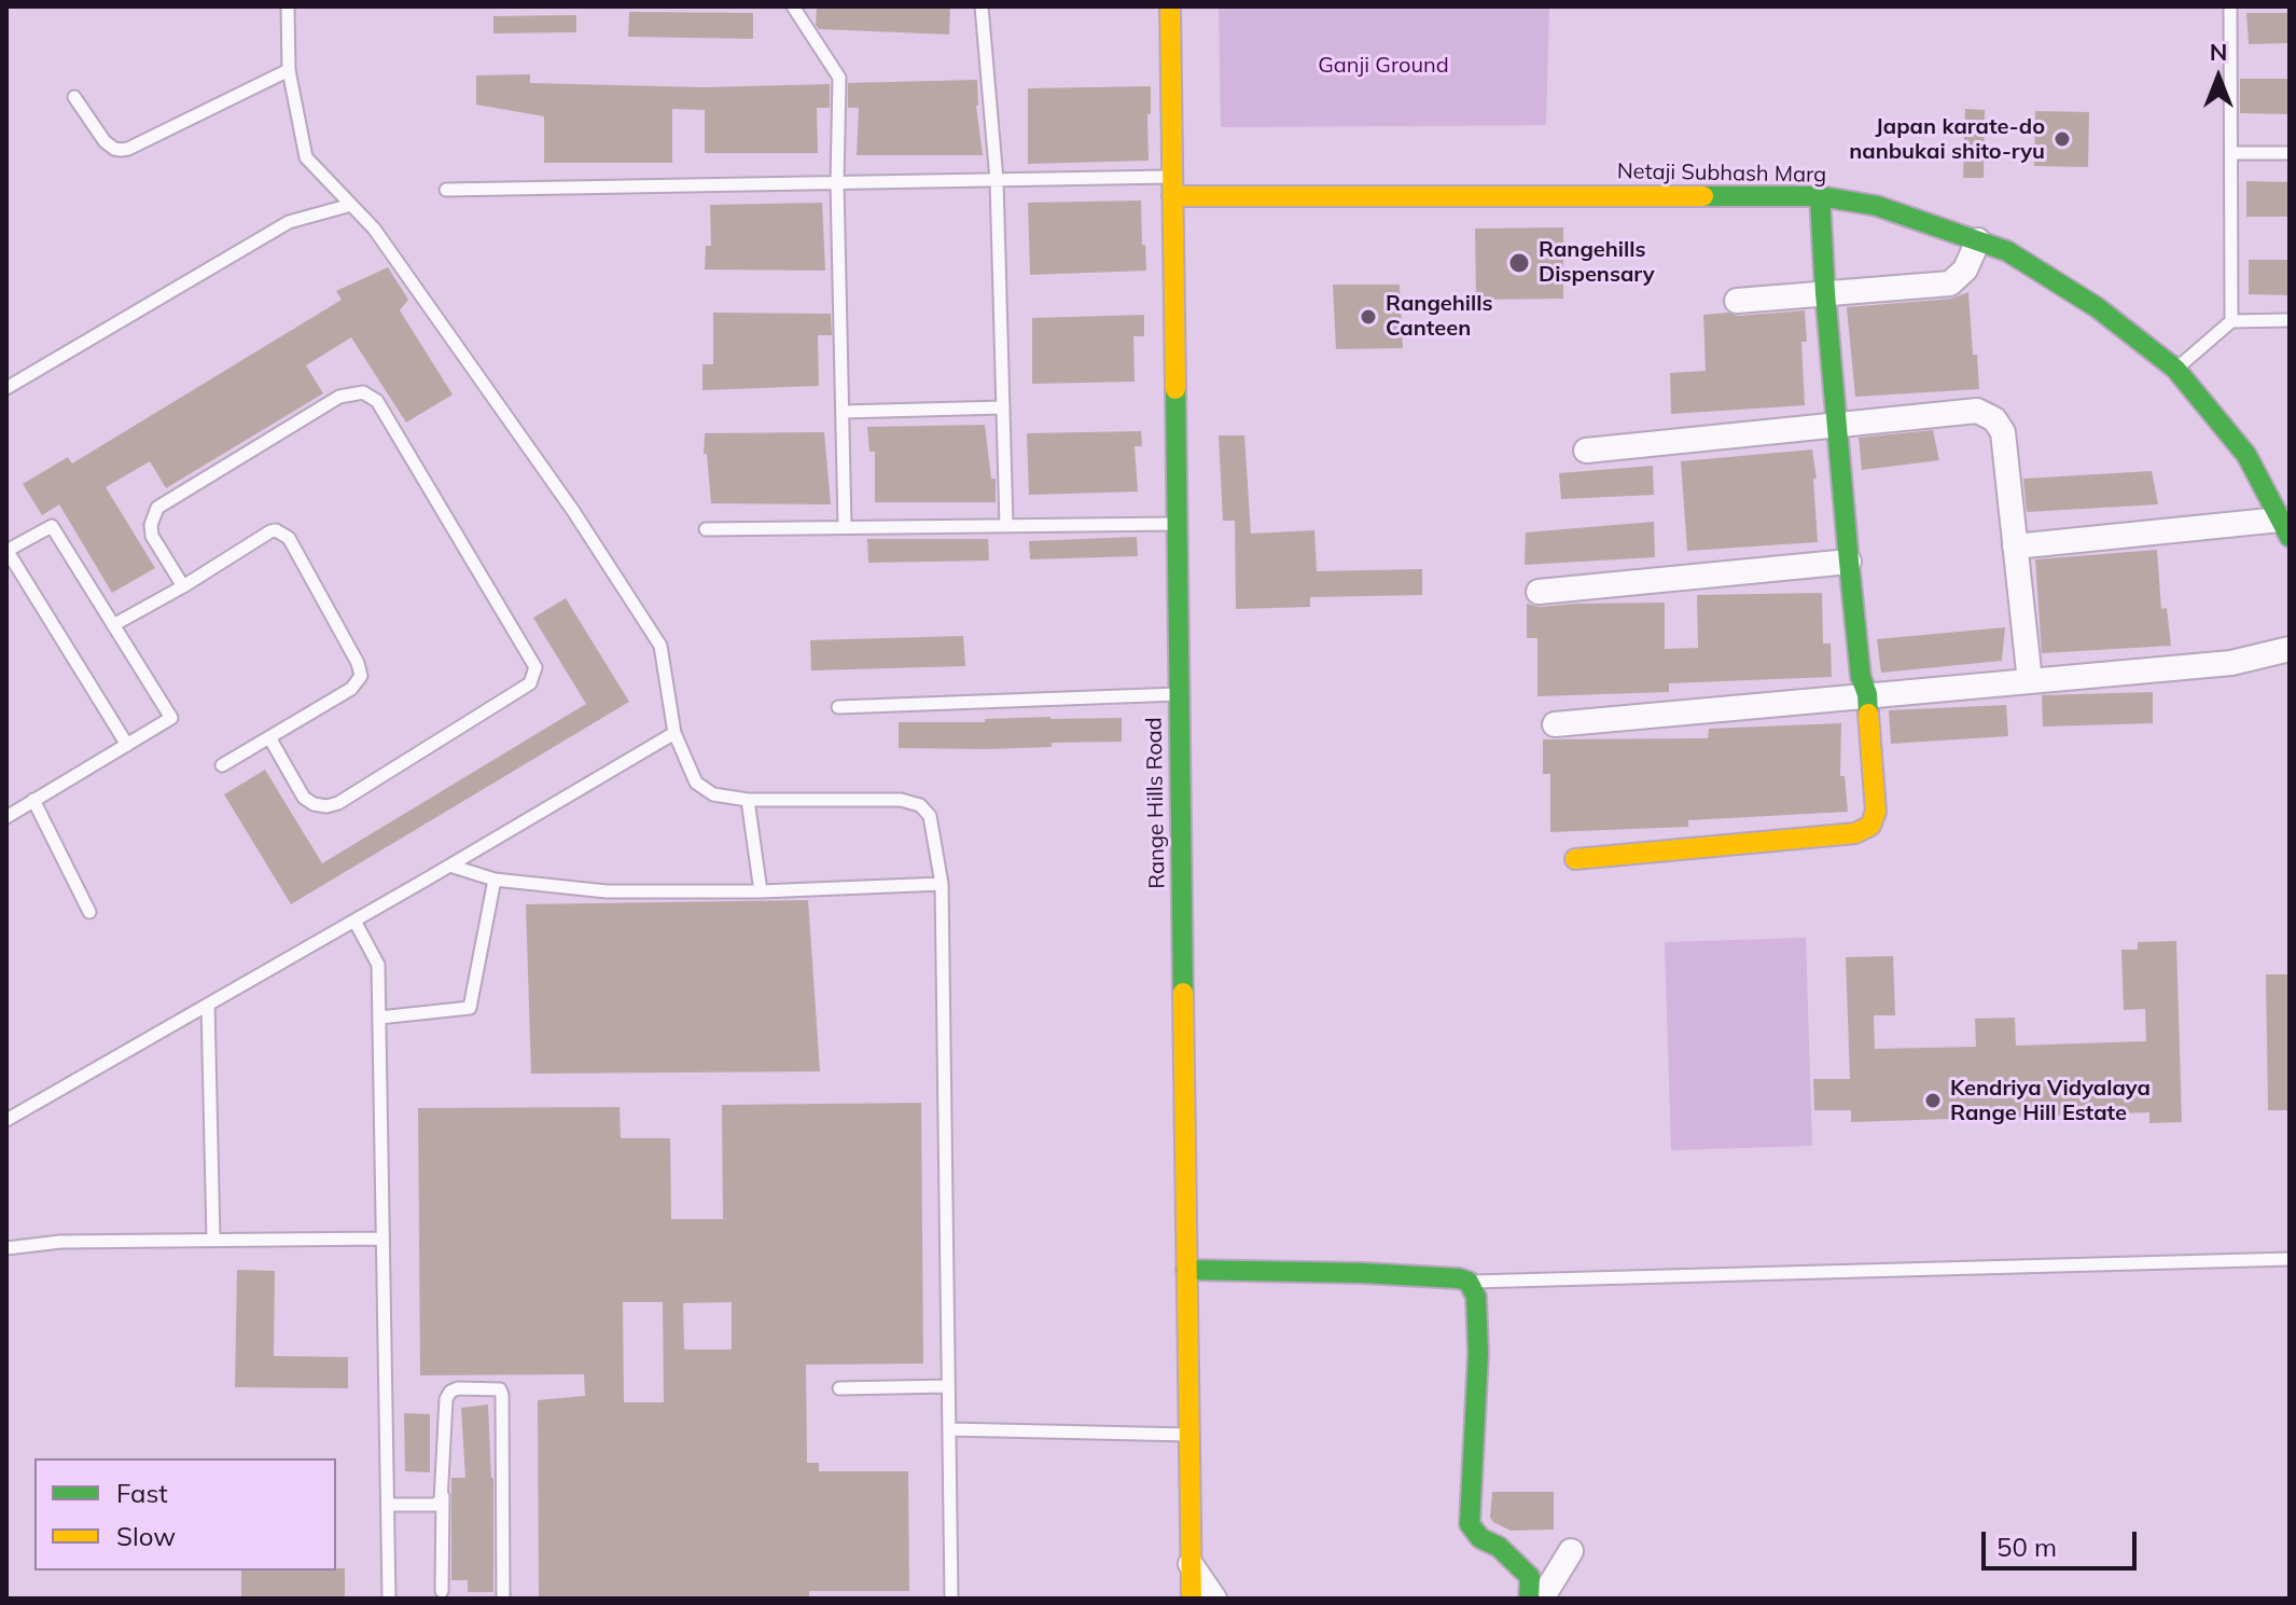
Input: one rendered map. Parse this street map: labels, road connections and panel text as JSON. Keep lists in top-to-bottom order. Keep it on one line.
{"streets":{"street":["Netaji Subhash Marg","Range Hills Road"]},"crossings":[["Netaji Subhash Marg","Range Hills Road"]],"parks":["Ganji Ground"],"places":["Japan karate-do nanbukai shito-ryu","Rangehills Dispensary","Rangehills Canteen","Kendriya Vidyalaya Range Hill Estate"],"legend":["Fast","Slow"],"scale_bar":"50 m","north":"top"}
